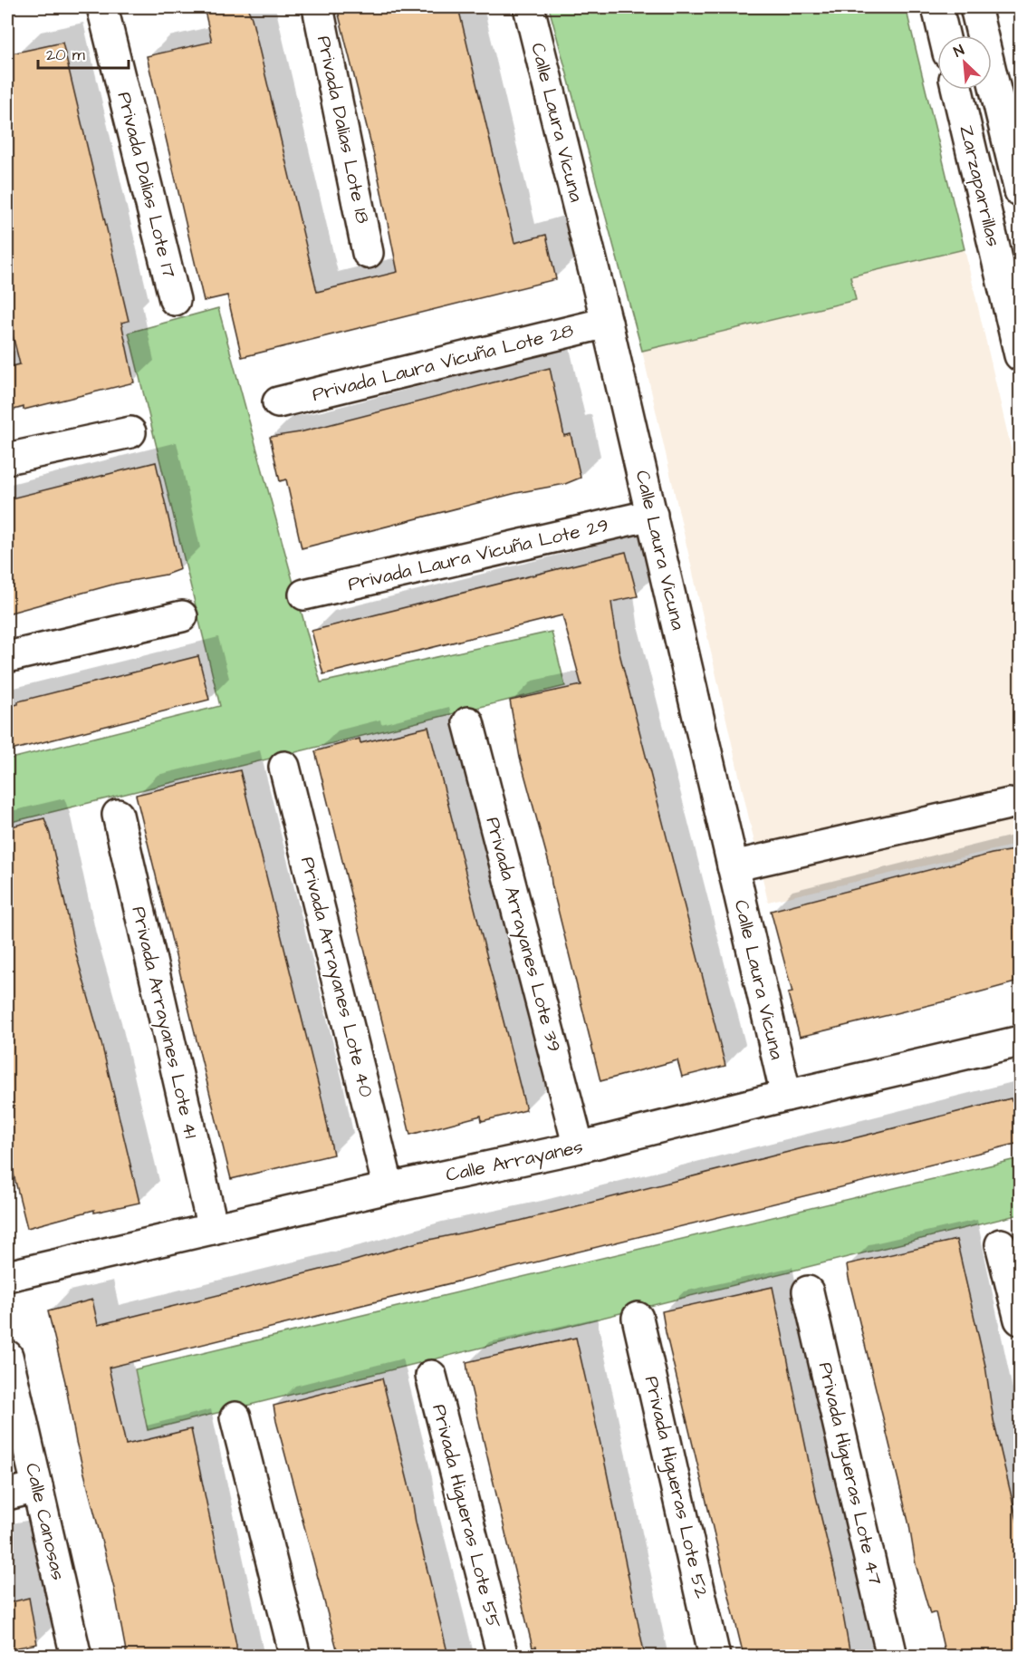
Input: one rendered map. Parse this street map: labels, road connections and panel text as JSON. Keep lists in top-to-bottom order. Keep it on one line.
{"streets":{"street":["Calle Laura Vicuna","Privada Dalias Lote 18","Privada Dalias Lote 17","Zarzaparrillas","Privada Laura Vicuña Lote 28","Privada Laura Vicuña Lote 29","Privada Arrayanes Lote 39","Privada Arrayanes Lote 40","Privada Arrayanes Lote 41","Calle Arrayanes","Privada Higueras Lote 47","Privada Higueras Lote 52","Privada Higueras Lote 55","Calle Canosas"]},"crossings":[["Calle Laura Vicuna","Privada Laura Vicuña Lote 28"],["Calle Laura Vicuna","Privada Laura Vicuña Lote 29"],["Calle Laura Vicuna","Calle Arrayanes"],["Privada Arrayanes Lote 39","Calle Arrayanes"],["Privada Arrayanes Lote 40","Calle Arrayanes"],["Privada Arrayanes Lote 41","Calle Arrayanes"]],"scale_bar":"20 m","north":"top left"}
